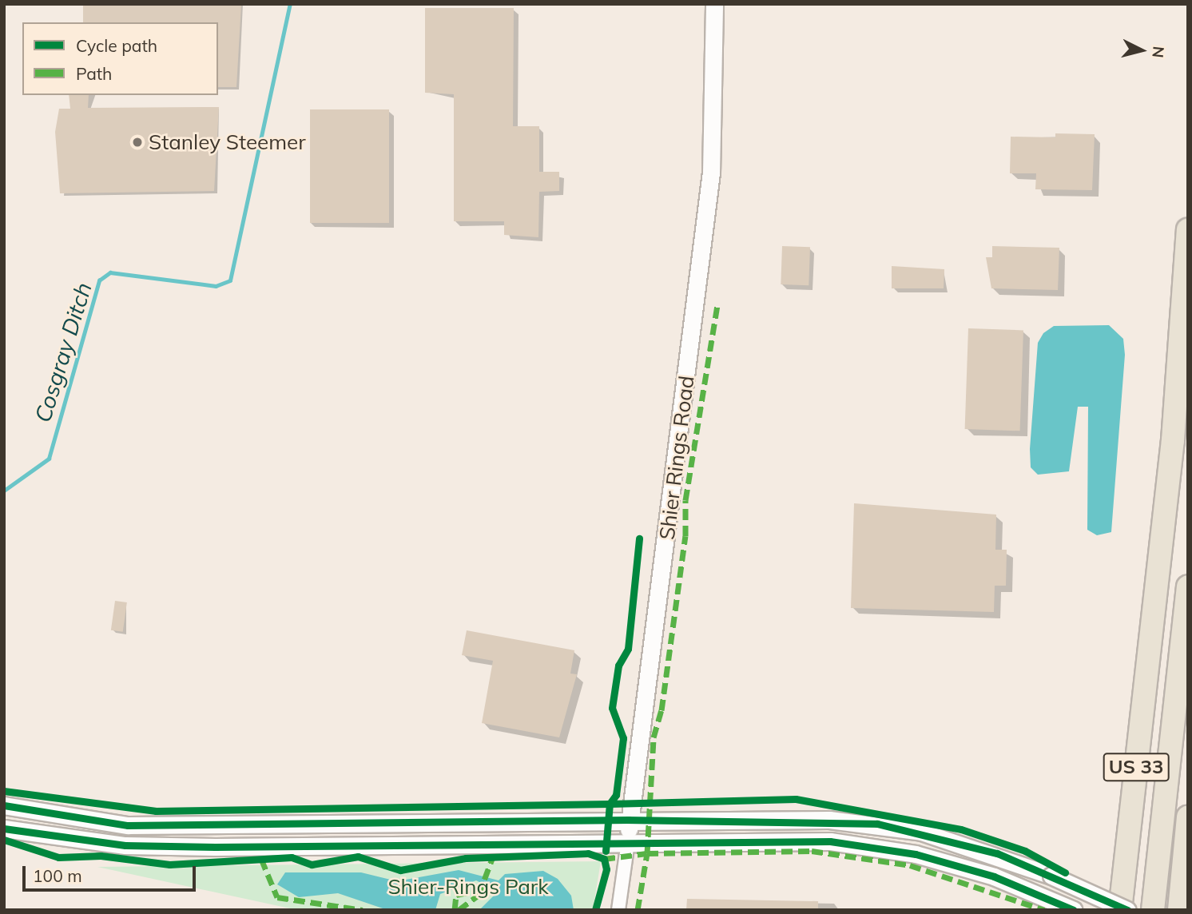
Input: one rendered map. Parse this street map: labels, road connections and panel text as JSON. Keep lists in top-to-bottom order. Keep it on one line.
{"streets":{"highway":["US 33"],"main road":["Shier Rings Road"]},"water":["Cosgray Ditch"],"parks":["Shier-Rings Park"],"places":["Stanley Steemer"],"legend":["Cycle path","Path"],"scale_bar":"100 m","north":"right"}
